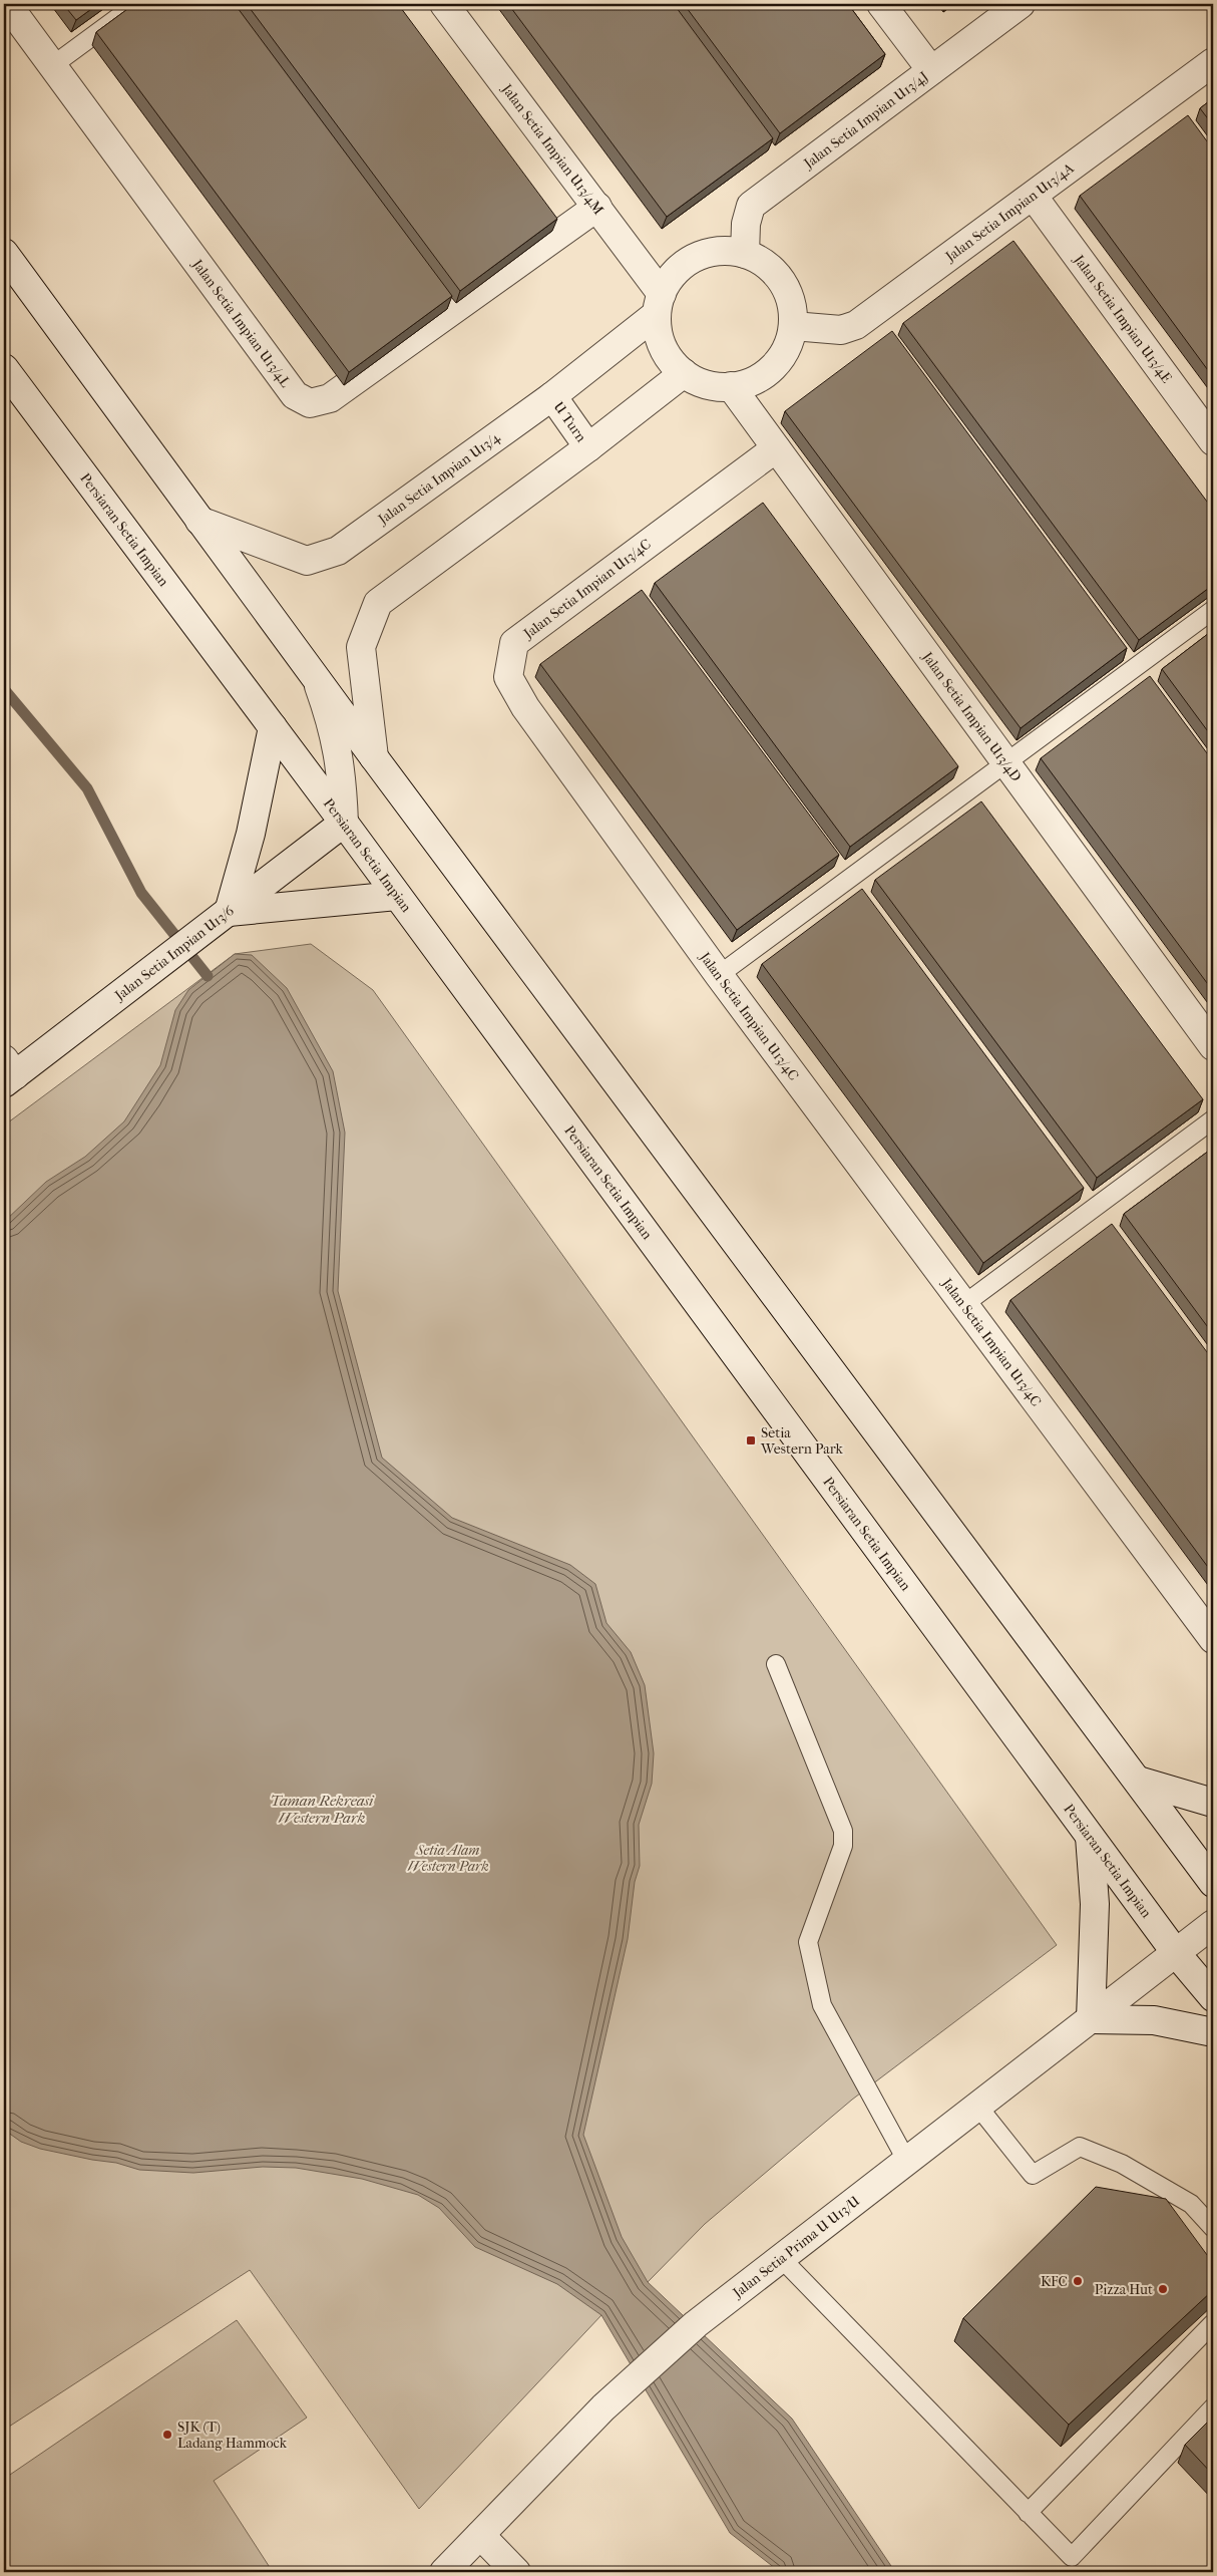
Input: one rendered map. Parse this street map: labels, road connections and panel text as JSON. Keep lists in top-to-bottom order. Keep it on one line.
{"streets":{"street":["Jalan Setia Impian U13/4J","Jalan Setia Impian U13/4M","Jalan Setia Impian U13/4A","Jalan Setia Impian U13/4E","Jalan Setia Impian U13/4L","U Turn","Jalan Setia Impian U13/4","Persiaran Setia Impian","Jalan Setia Impian U13/4C","Jalan Setia Impian U13/4D","Jalan Setia Impian U13/6","Jalan Setia Prima U U13/U"]},"crossings":[["Jalan Setia Impian U13/4J","Jalan Setia Impian U13/4M"],["Jalan Setia Impian U13/4J","Jalan Setia Impian U13/4A"],["Jalan Setia Impian U13/4J","Jalan Setia Impian U13/4"],["Jalan Setia Impian U13/4J","Jalan Setia Impian U13/4D"],["Jalan Setia Impian U13/4M","Jalan Setia Impian U13/4A"],["Jalan Setia Impian U13/4M","Jalan Setia Impian U13/4L"],["Jalan Setia Impian U13/4M","Jalan Setia Impian U13/4"],["Jalan Setia Impian U13/4M","Jalan Setia Impian U13/4D"],["Jalan Setia Impian U13/4A","Jalan Setia Impian U13/4E"],["Jalan Setia Impian U13/4A","Jalan Setia Impian U13/4"],["Jalan Setia Impian U13/4A","Jalan Setia Impian U13/4D"],["U Turn","Jalan Setia Impian U13/4"],["Jalan Setia Impian U13/4","Jalan Setia Impian U13/4D"],["Persiaran Setia Impian","Jalan Setia Impian U13/6"],["Persiaran Setia Impian","Jalan Setia Prima U U13/U"],["Jalan Setia Impian U13/4C","Jalan Setia Impian U13/4D"]],"water":["Taman Rekreasi Western Park"],"parks":["Setia Alam Western Park"],"places":{"transit":["Setia Western Park"],"other":["KFC","Pizza Hut","SJK (T) Ladang Hammock"]}}
